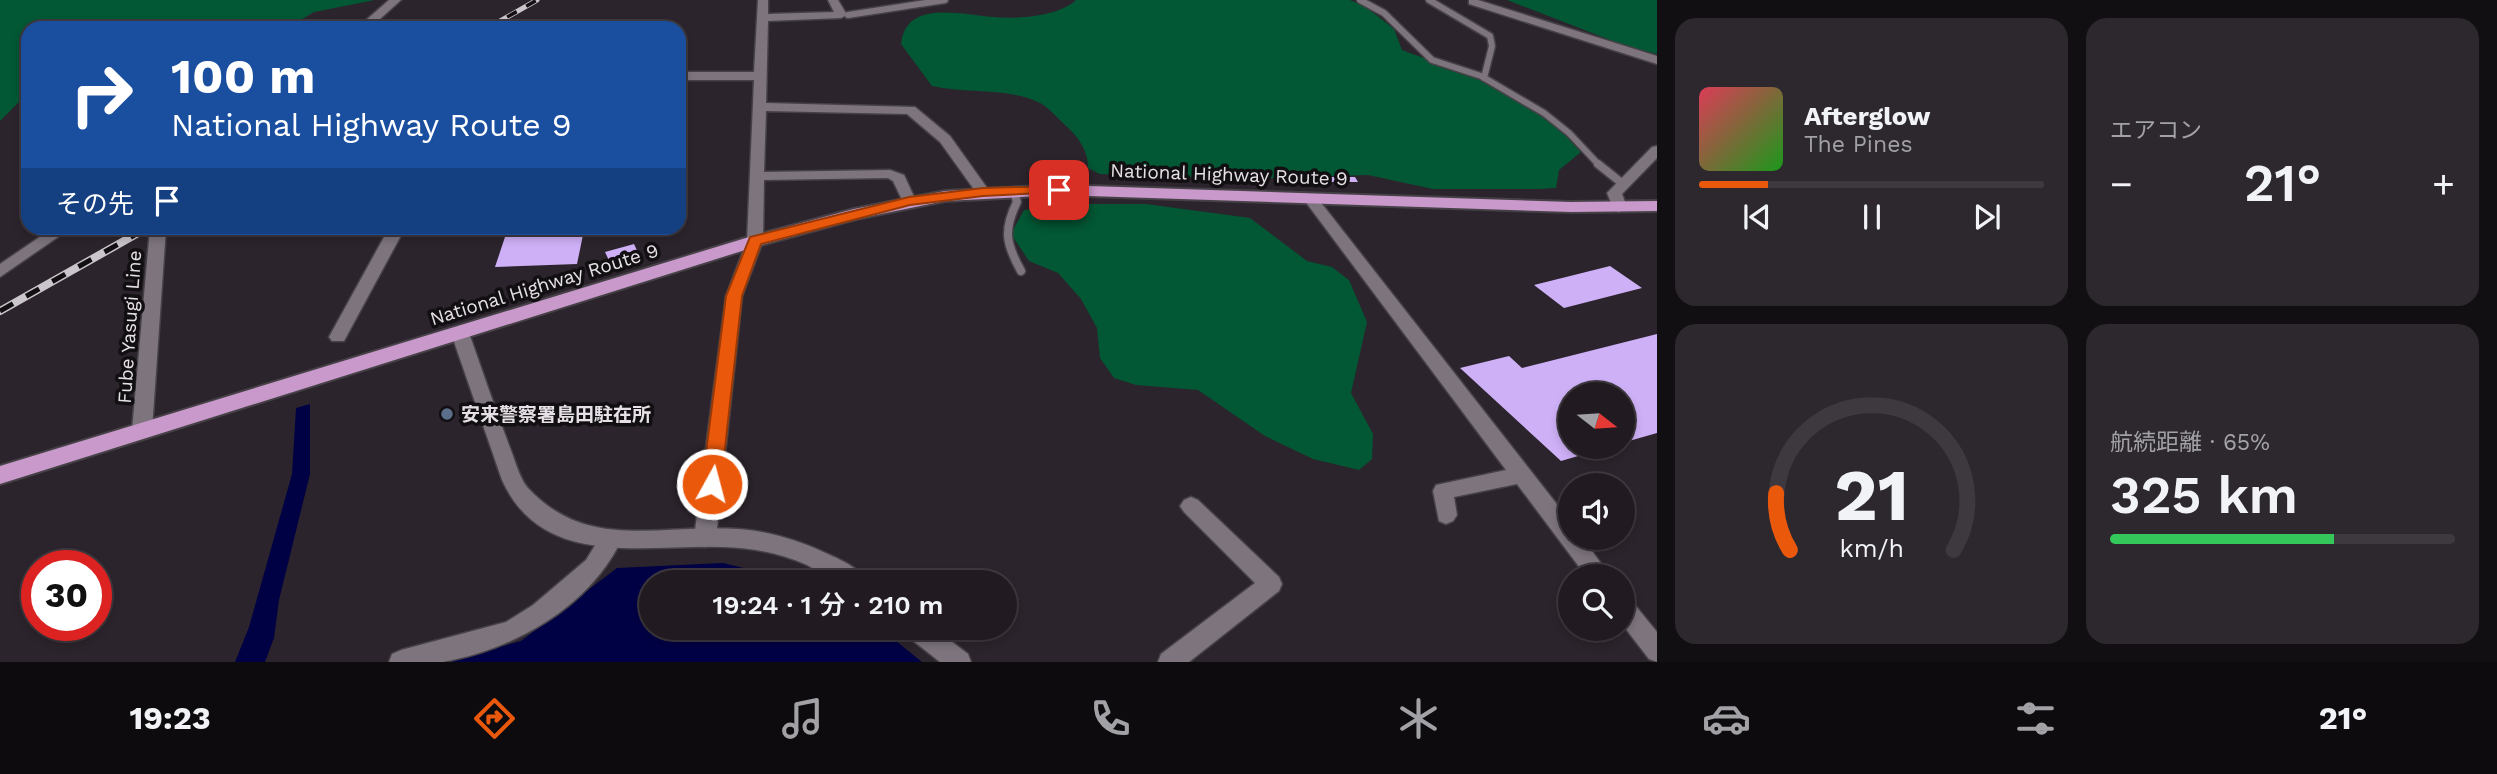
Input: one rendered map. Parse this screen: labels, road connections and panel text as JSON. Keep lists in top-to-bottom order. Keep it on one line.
{"streets":{"highway":["National Highway Route 9"],"street":["Fube Yasugi Line"]},"crossings":[["National Highway Route 9","Fube Yasugi Line"]],"places":["安来警察署島田駐在所"],"north":"right","page":{"tile":["エアコン",["航続距離 · 65%","325 km"]],"turn":["100 m","National Highway Route 9"],"song":["Afterglow","The Pines"],"heat":["−","21°","+"],"then":"その先","limit":"30","trip":"19:24 · 1 分 · 210 m","tabs":["19:23","21°"],"gauge":["21","km/h"]}}
